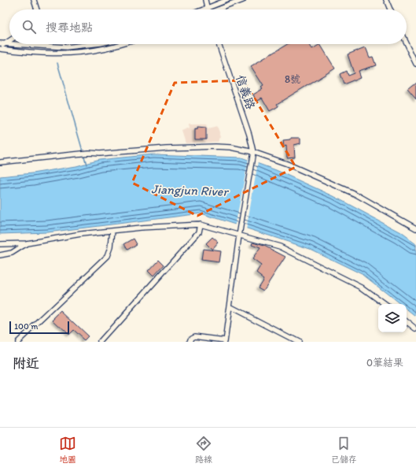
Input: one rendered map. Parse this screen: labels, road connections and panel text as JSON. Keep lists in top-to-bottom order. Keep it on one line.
{"streets":{"street":["信義路"]},"water":["Jiangjun River"],"house_numbers":["8號"],"scale_bar":"100 m","page":{"search":"搜尋地點","scale":"100 m","heading":["附近","0筆結果"],"nav":["地圖","路線","已儲存"]}}
